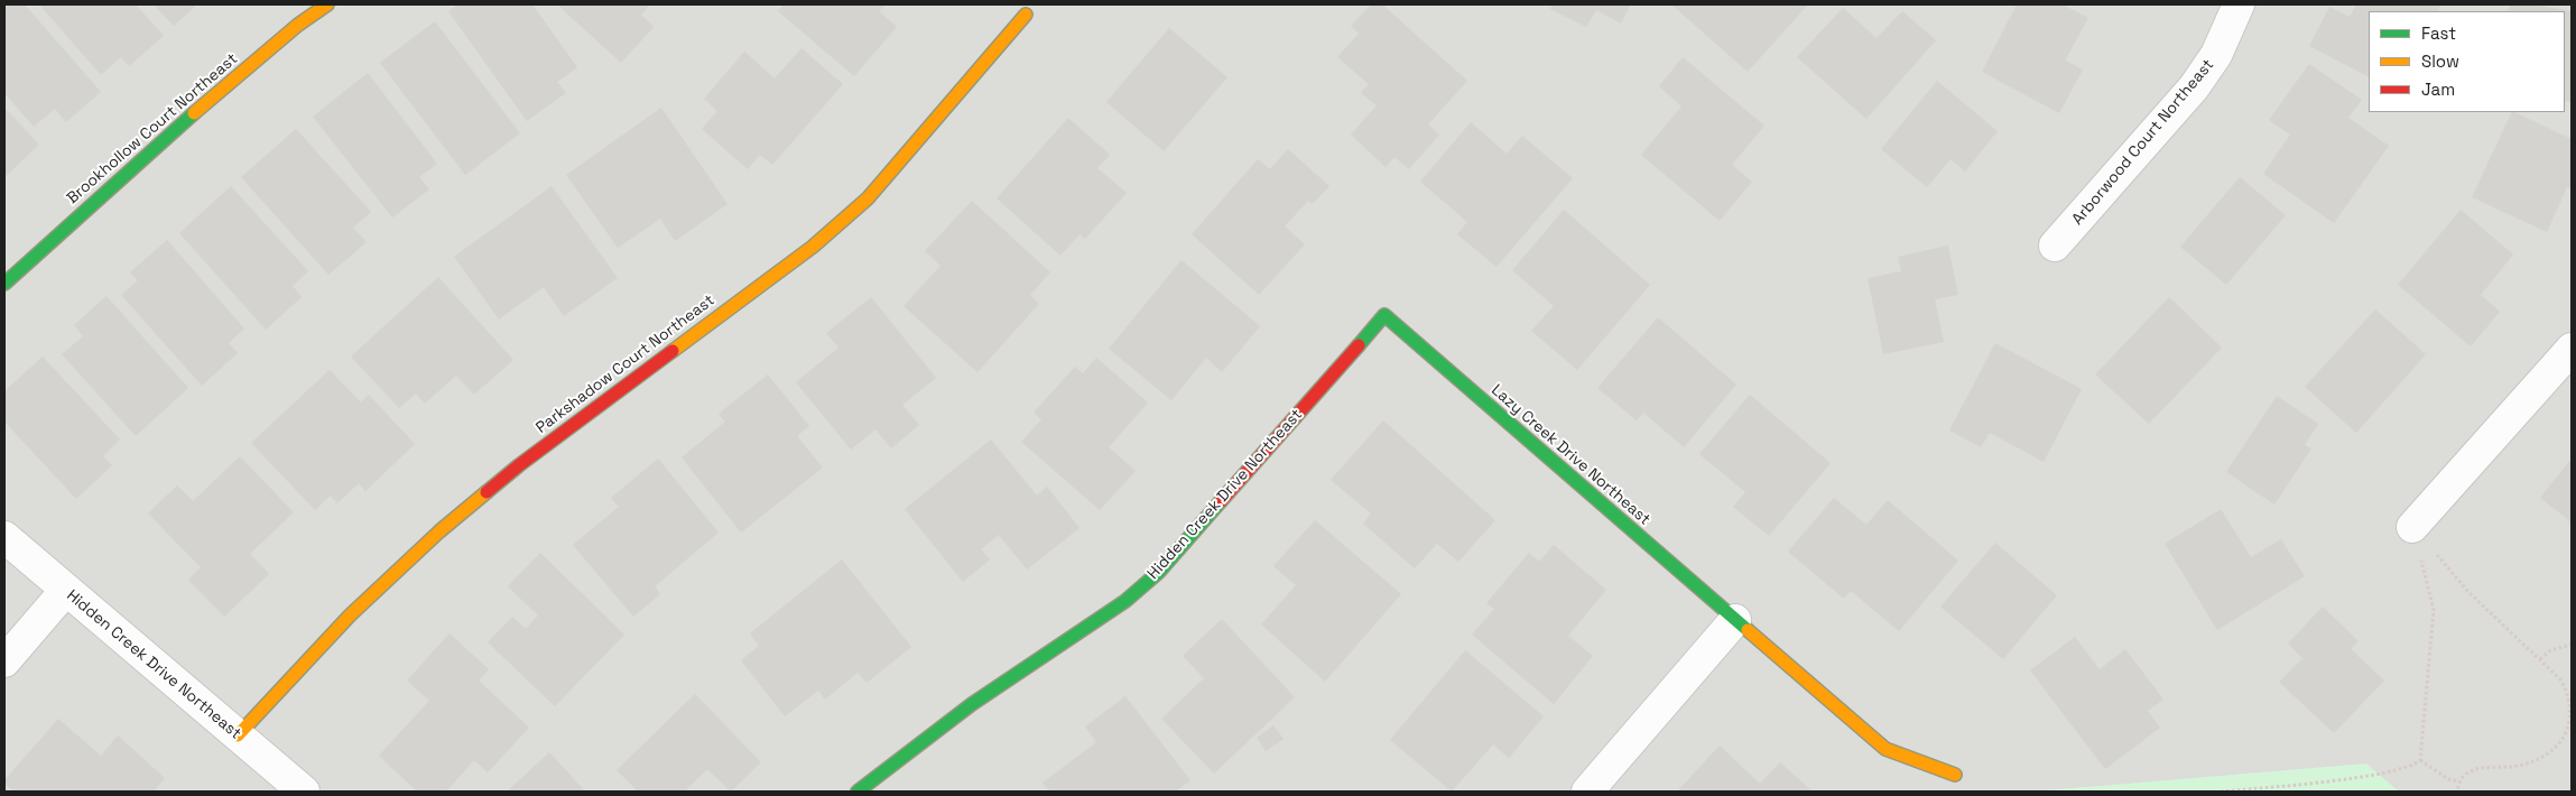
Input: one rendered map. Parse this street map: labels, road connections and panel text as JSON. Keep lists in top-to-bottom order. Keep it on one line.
{"streets":{"street":["Brookhollow Court Northeast","Arborwood Court Northeast","Parkshadow Court Northeast","Lazy Creek Drive Northeast","Hidden Creek Drive Northeast"]},"crossings":[["Parkshadow Court Northeast","Hidden Creek Drive Northeast"],["Lazy Creek Drive Northeast","Hidden Creek Drive Northeast"]],"legend":["Fast","Slow","Jam"]}
